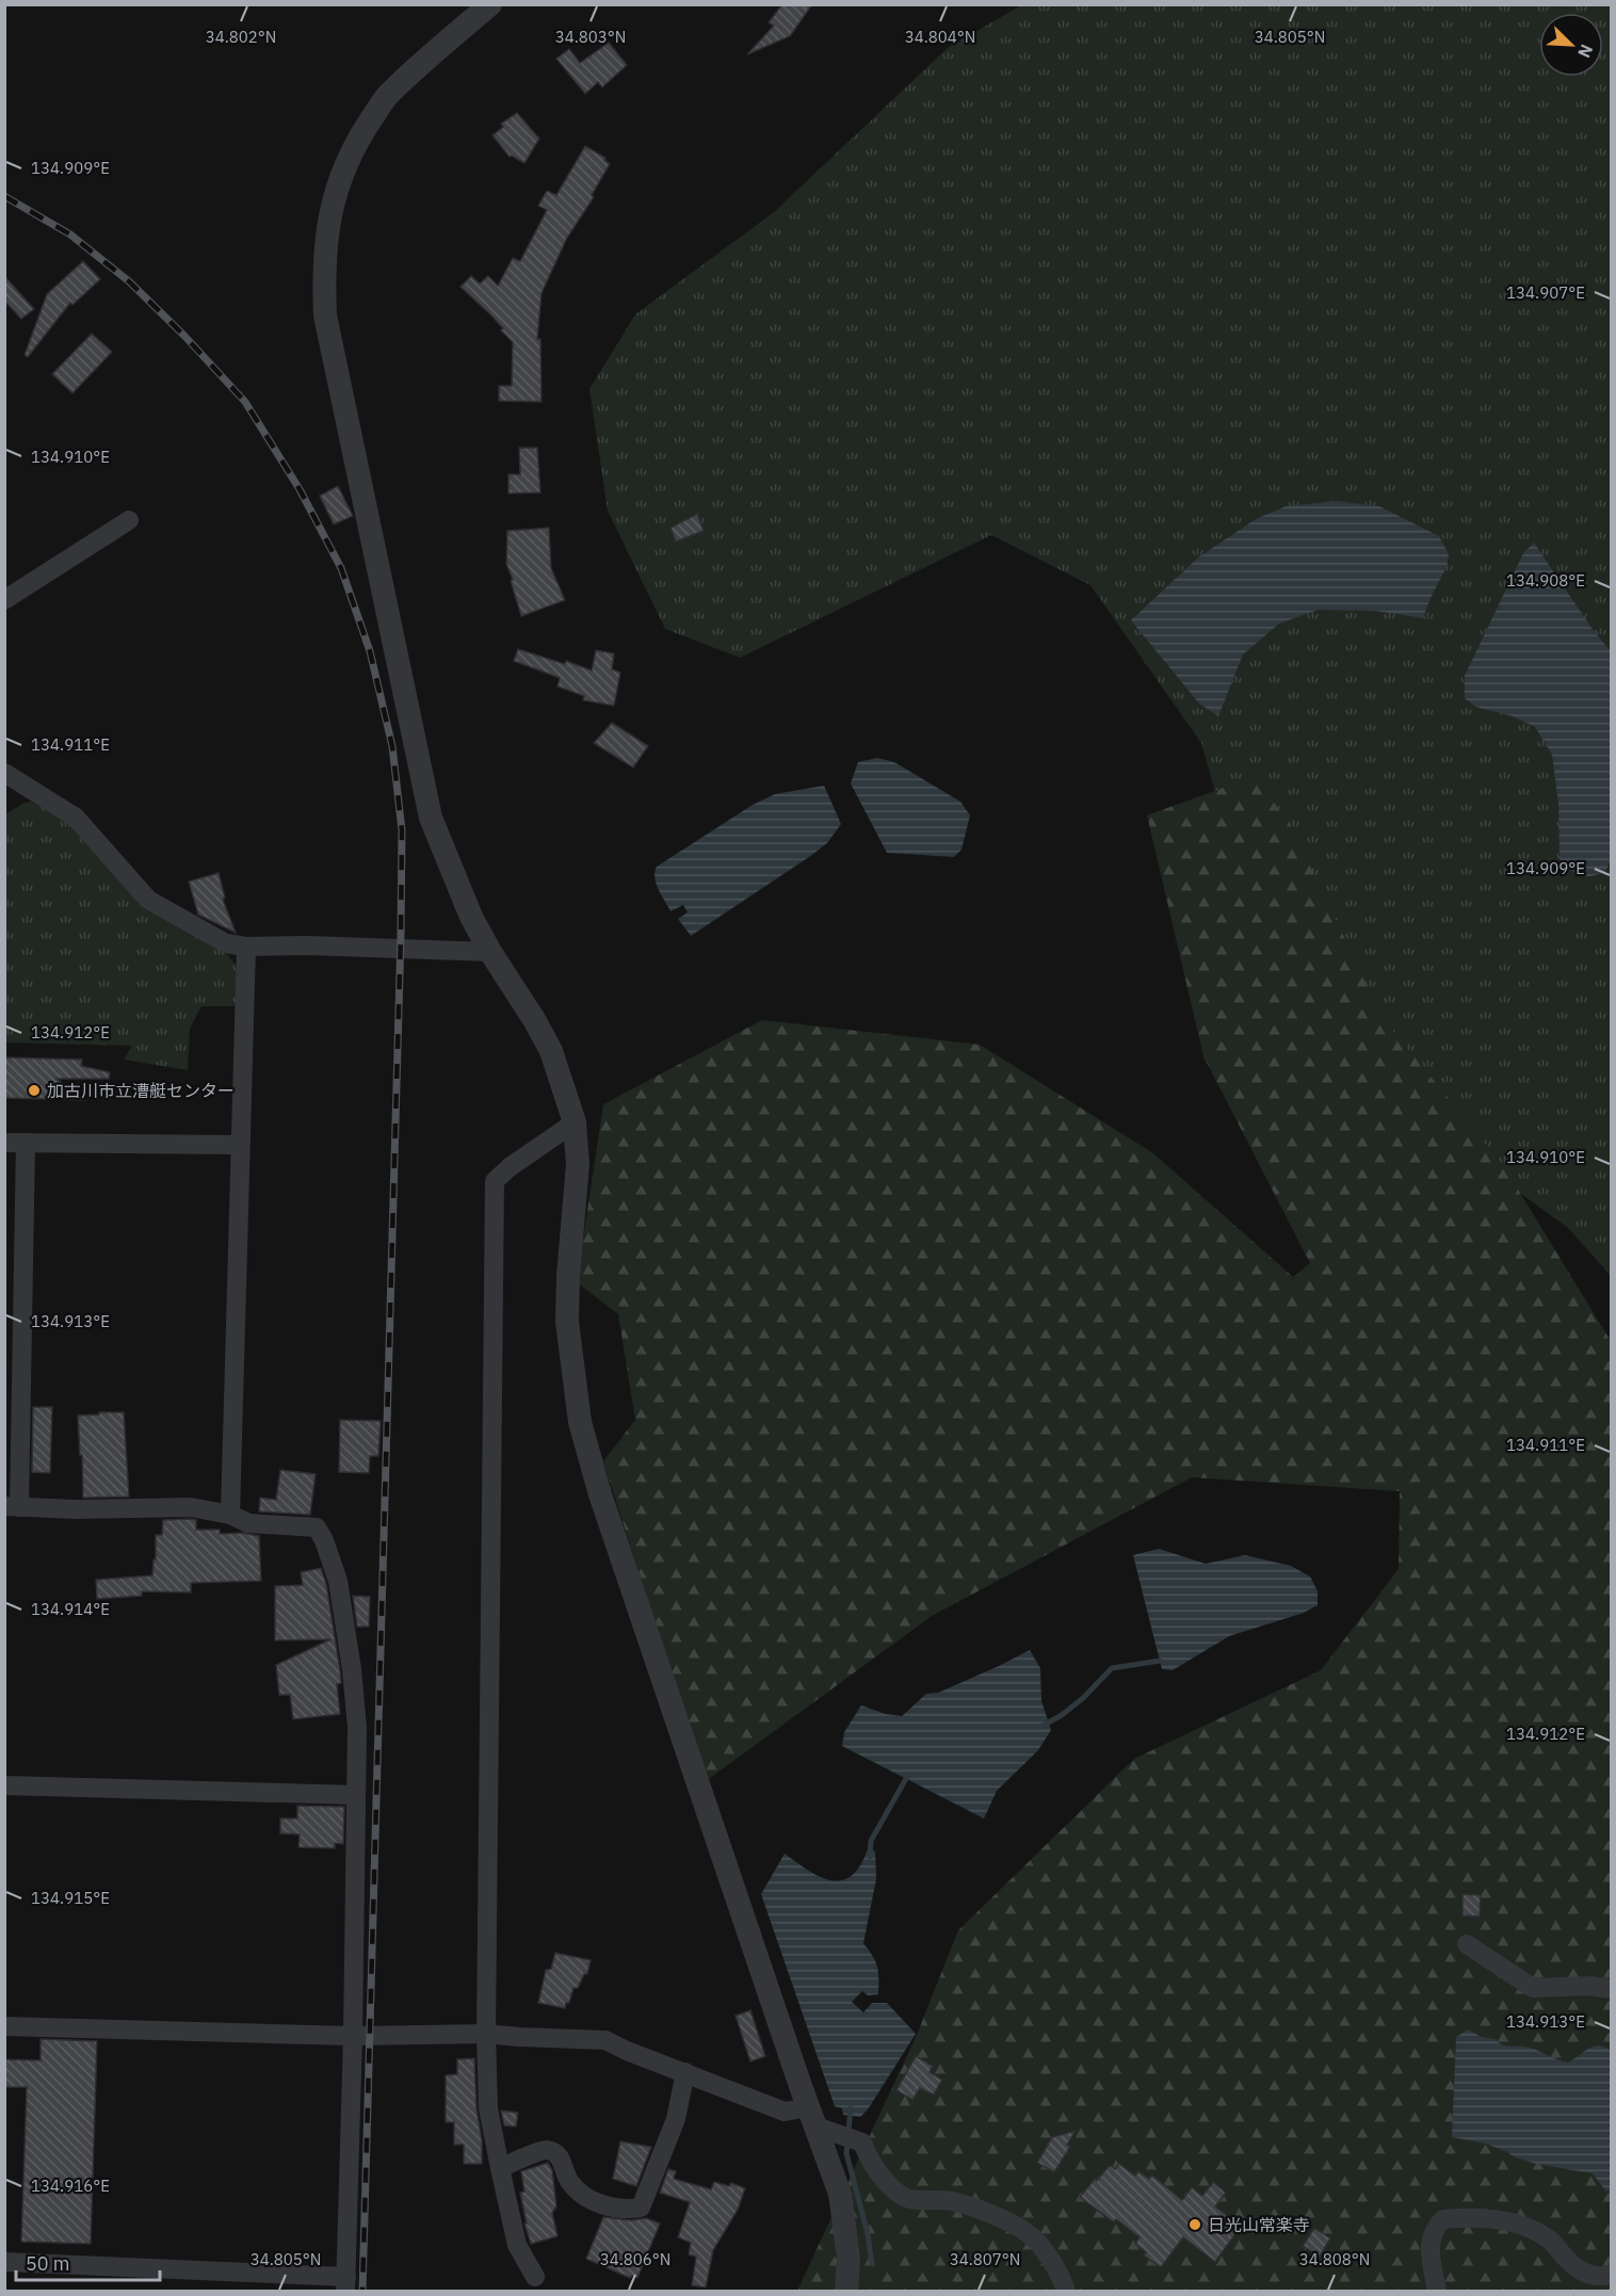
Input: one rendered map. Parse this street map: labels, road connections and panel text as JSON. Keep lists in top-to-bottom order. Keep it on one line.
{"places":["加古川市立漕艇センター","日光山常楽寺"],"scale_bar":"50 m","north":"bottom right","coordinates":["34.803°N","34.804°N","34.805°N","34.802°N","134.909°E","134.907°E","134.910°E","134.908°E","134.911°E","134.912°E","134.913°E","134.914°E","134.915°E","134.916°E","34.806°N","34.807°N","34.808°N"]}
